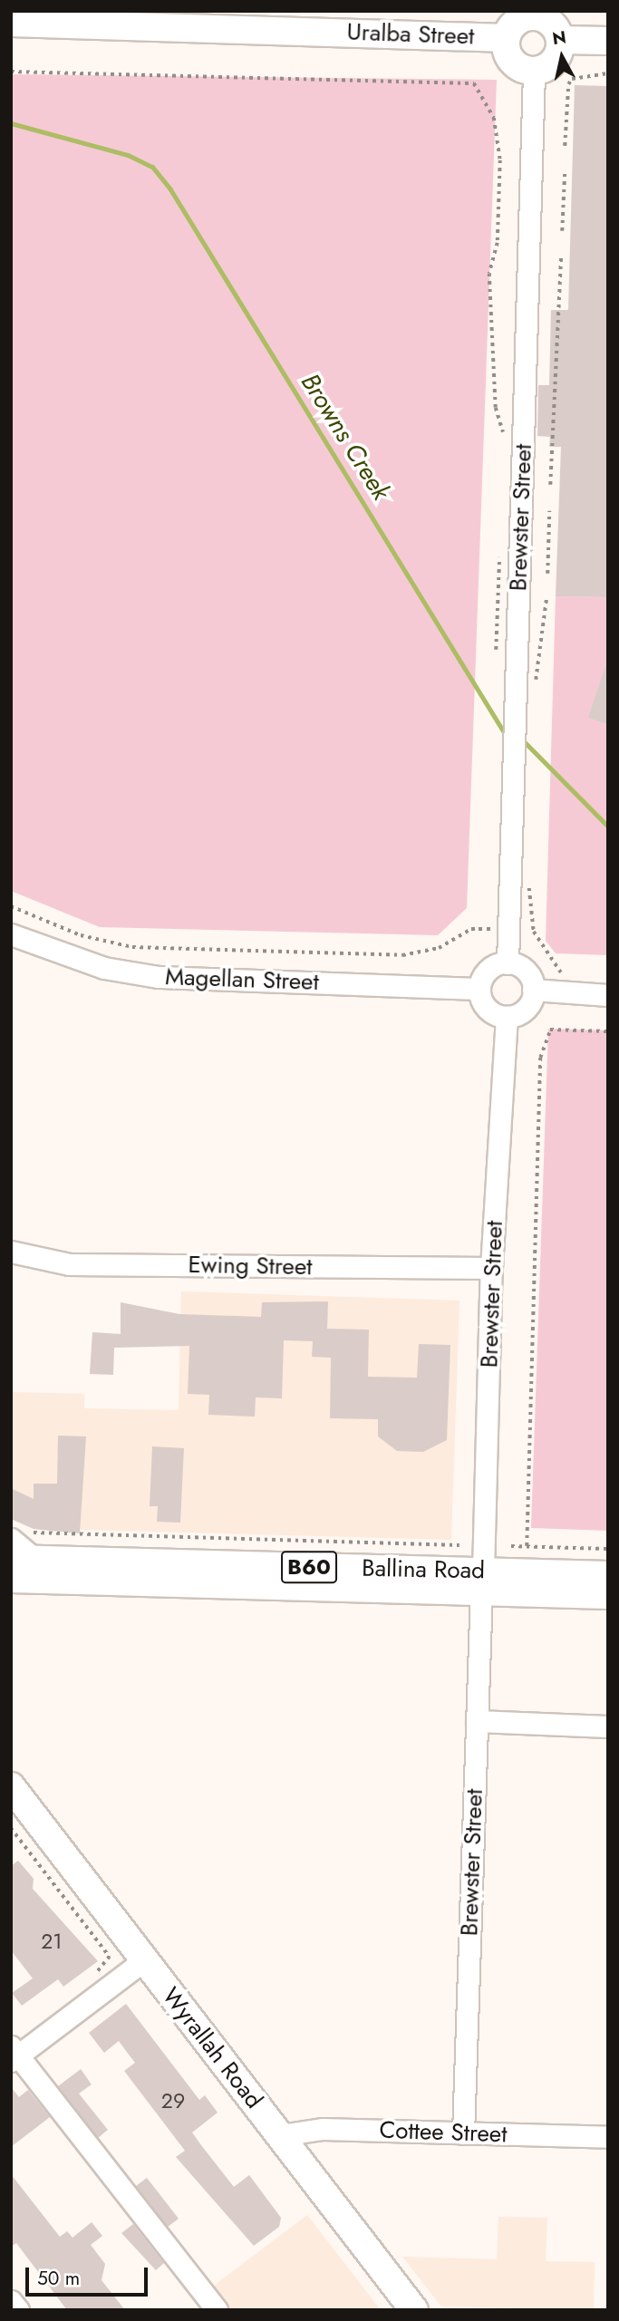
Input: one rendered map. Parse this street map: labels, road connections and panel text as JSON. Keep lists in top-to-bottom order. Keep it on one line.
{"streets":{"main road":["Uralba Street","B60","Ballina Road","Wyrallah Road"],"street":["Brewster Street","Magellan Street","Ewing Street","Cottee Street"]},"crossings":[["Uralba Street","Brewster Street"],["Brewster Street","Magellan Street"],["Brewster Street","Ewing Street"],["Brewster Street","Ballina Road"],["Brewster Street","Cottee Street"],["Wyrallah Road","Cottee Street"]],"water":["Browns Creek"],"house_numbers":["21","29"],"scale_bar":"50 m","north":"top"}
